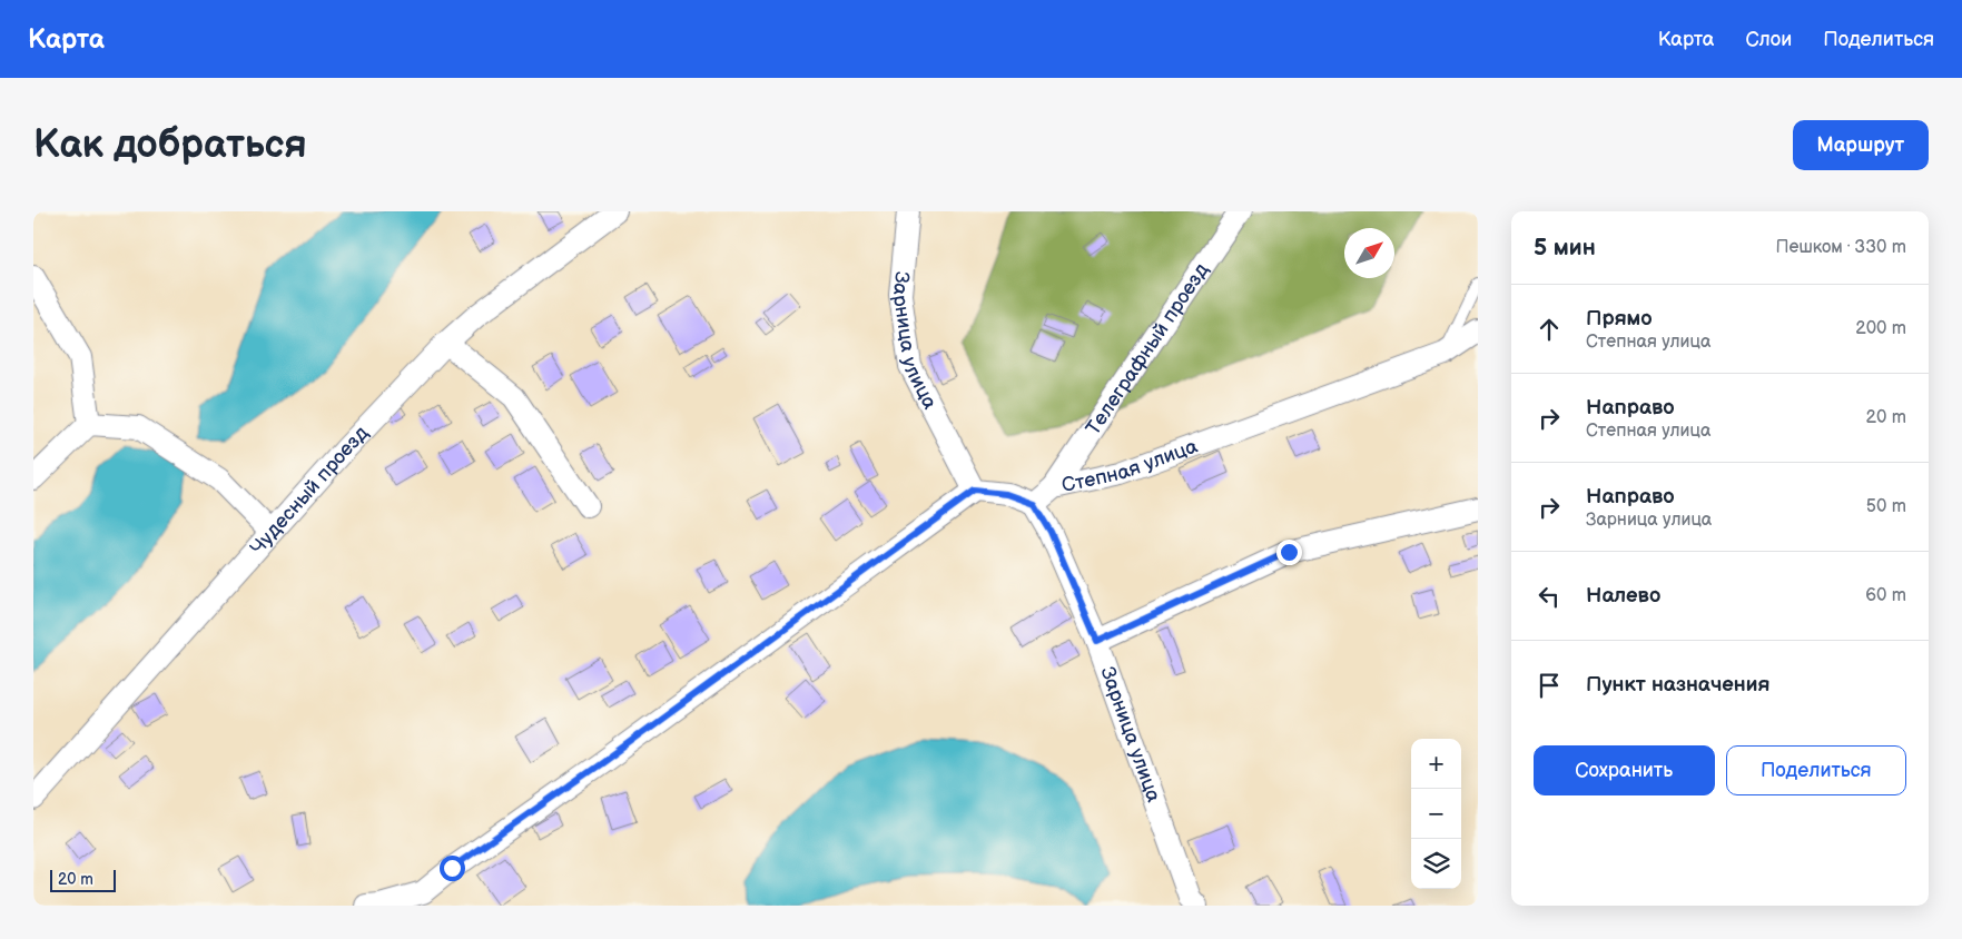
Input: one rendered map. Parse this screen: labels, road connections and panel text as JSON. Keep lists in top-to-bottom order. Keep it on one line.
{"streets":{"street":["Зарница улица","Телеграфный проезд","Степная улица","Чудесный проезд"]},"crossings":[["Зарница улица","Степная улица"],["Телеграфный проезд","Степная улица"]],"scale_bar":"20 m","north":"top right","page":{"header":"Карта","nav":["Карта","Слои","Поделиться"],"buttons":["Маршрут",["Сохранить","Поделиться"]],"title":"Как добраться","heading":["5 мин","Пешком · 330 m"],"list":[["Прямо","Степная улица","200 m"],["Направо","Степная улица","20 m"],["Направо","Зарница улица","50 m"],["Налево","60 m"],"Пункт назначения"],"map_buttons":["+","−"],"scale":"20 m"}}
